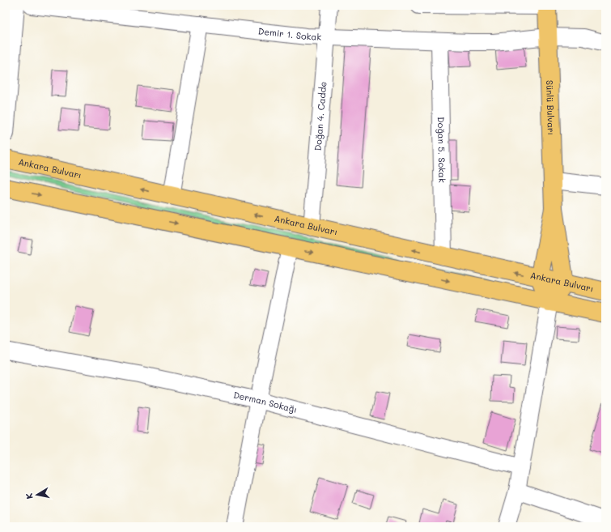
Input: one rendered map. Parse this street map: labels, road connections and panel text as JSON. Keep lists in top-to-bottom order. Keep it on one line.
{"streets":{"main road":["Sünlü Bulvarı","Ankara Bulvarı"],"street":["Demir 1. Sokak","Doğan 4. Cadde","Doğan 5. Sokak","Derman Sokağı"]},"crossings":[["Demir 1. Sokak","Sünlü Bulvarı"],["Demir 1. Sokak","Doğan 4. Cadde"],["Demir 1. Sokak","Doğan 5. Sokak"],["Sünlü Bulvarı","Ankara Bulvarı"],["Doğan 4. Cadde","Ankara Bulvarı"],["Doğan 5. Sokak","Ankara Bulvarı"]],"north":"left"}
